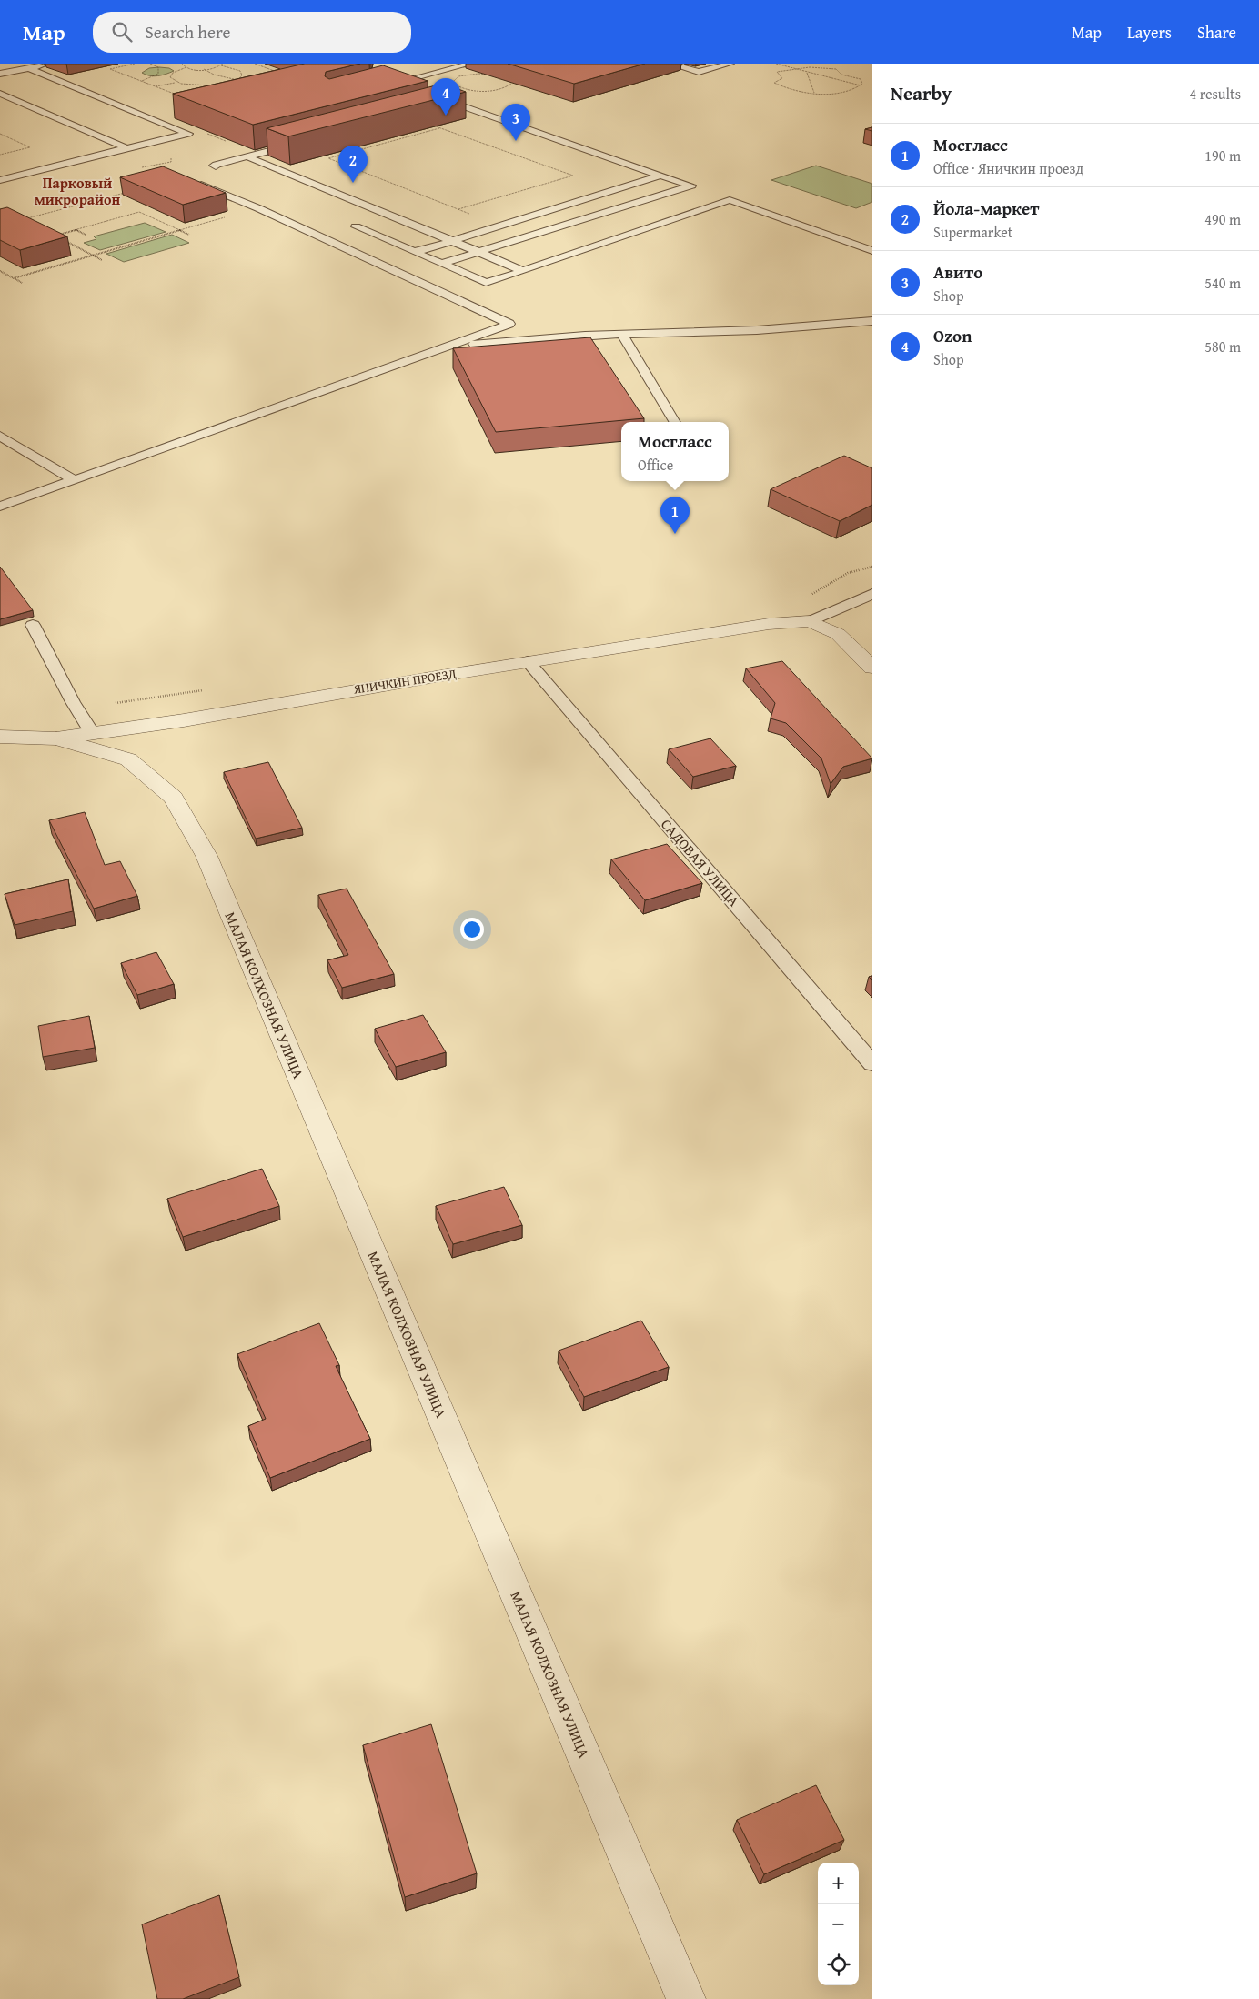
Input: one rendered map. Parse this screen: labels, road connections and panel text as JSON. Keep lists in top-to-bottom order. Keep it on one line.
{"streets":{"street":["ЯНИЧКИН ПРОЕЗД","МАЛАЯ КОЛХОЗНАЯ УЛИЦА"],"lane":["САДОВАЯ УЛИЦА"]},"crossings":[["ЯНИЧКИН ПРОЕЗД","САДОВАЯ УЛИЦА"],["ЯНИЧКИН ПРОЕЗД","МАЛАЯ КОЛХОЗНАЯ УЛИЦА"]],"districts":["Парковый микрорайон"],"page":{"header":"Map","search":"Search here","nav":["Map","Layers","Share"],"heading":["Nearby","4 results"],"pins":["4","3","2","1"],"list":[{"mark":"1","name":"Мосгласс","note":"Office · Яничкин проезд","value":"190 m"},{"mark":"2","name":"Йола-маркет","note":"Supermarket","value":"490 m"},{"mark":"3","name":"Авито","note":"Shop","value":"540 m"},{"mark":"4","name":"Ozon","note":"Shop","value":"580 m"}],"popup":["Мосгласс","Office"],"map_buttons":["+","−"]}}
